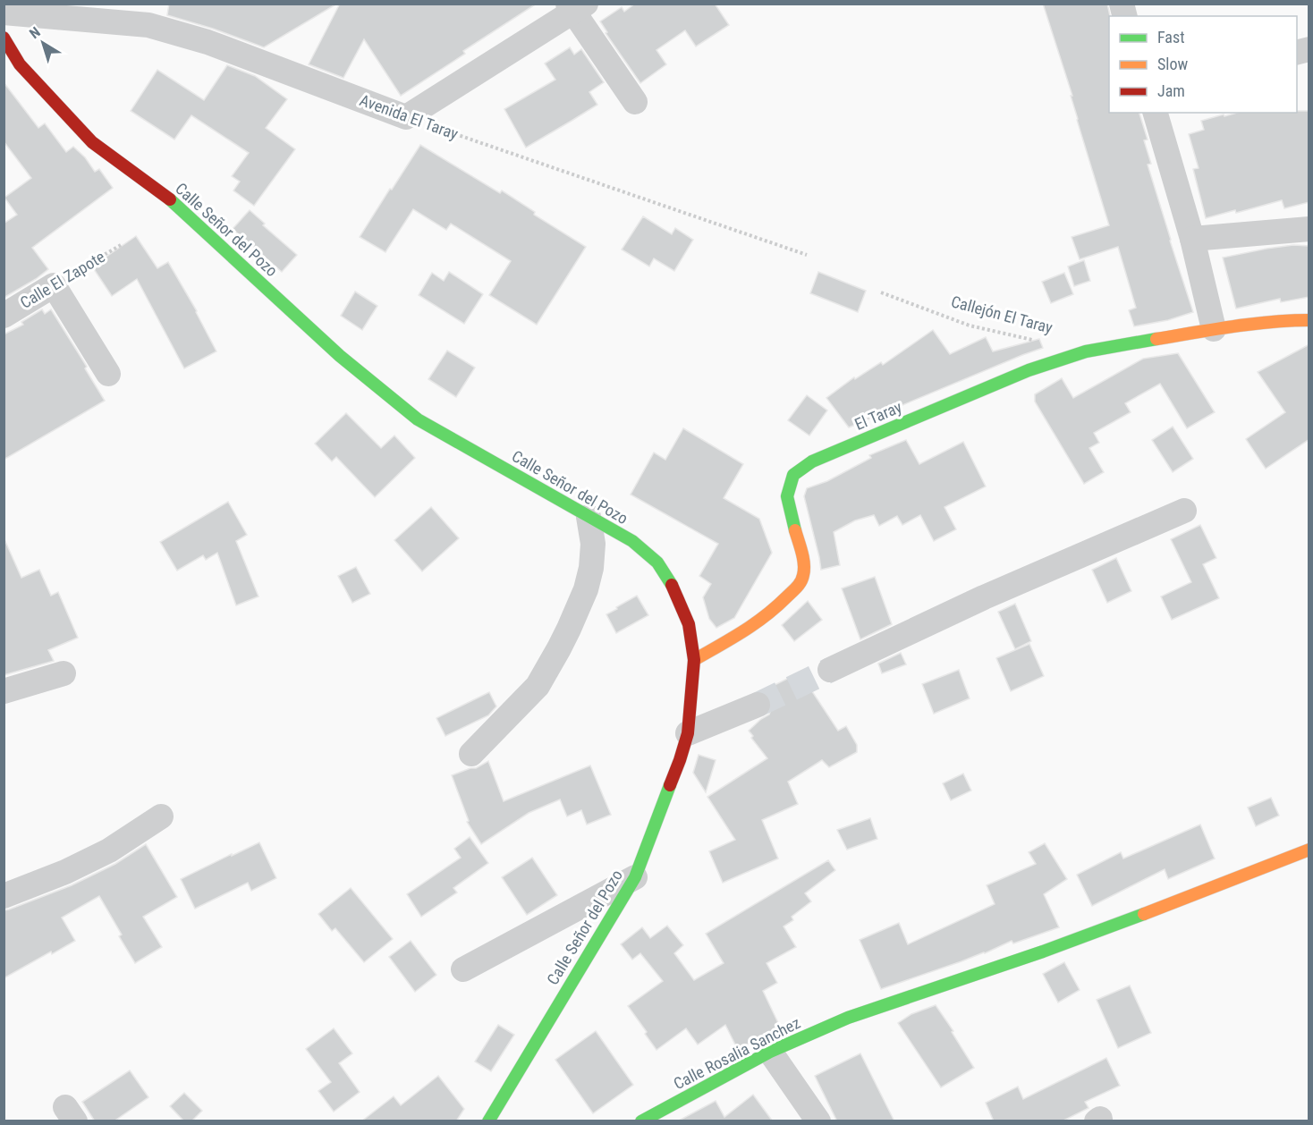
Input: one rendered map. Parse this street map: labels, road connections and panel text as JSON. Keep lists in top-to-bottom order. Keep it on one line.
{"streets":{"street":["Avenida El Taray","Calle Señor del Pozo","Calle El Zapote","El Taray","Calle Rosalia Sanchez"],"path":["Callejón El Taray"]},"crossings":[["Calle Señor del Pozo","El Taray"]],"legend":["Fast","Slow","Jam"],"north":"top left"}
